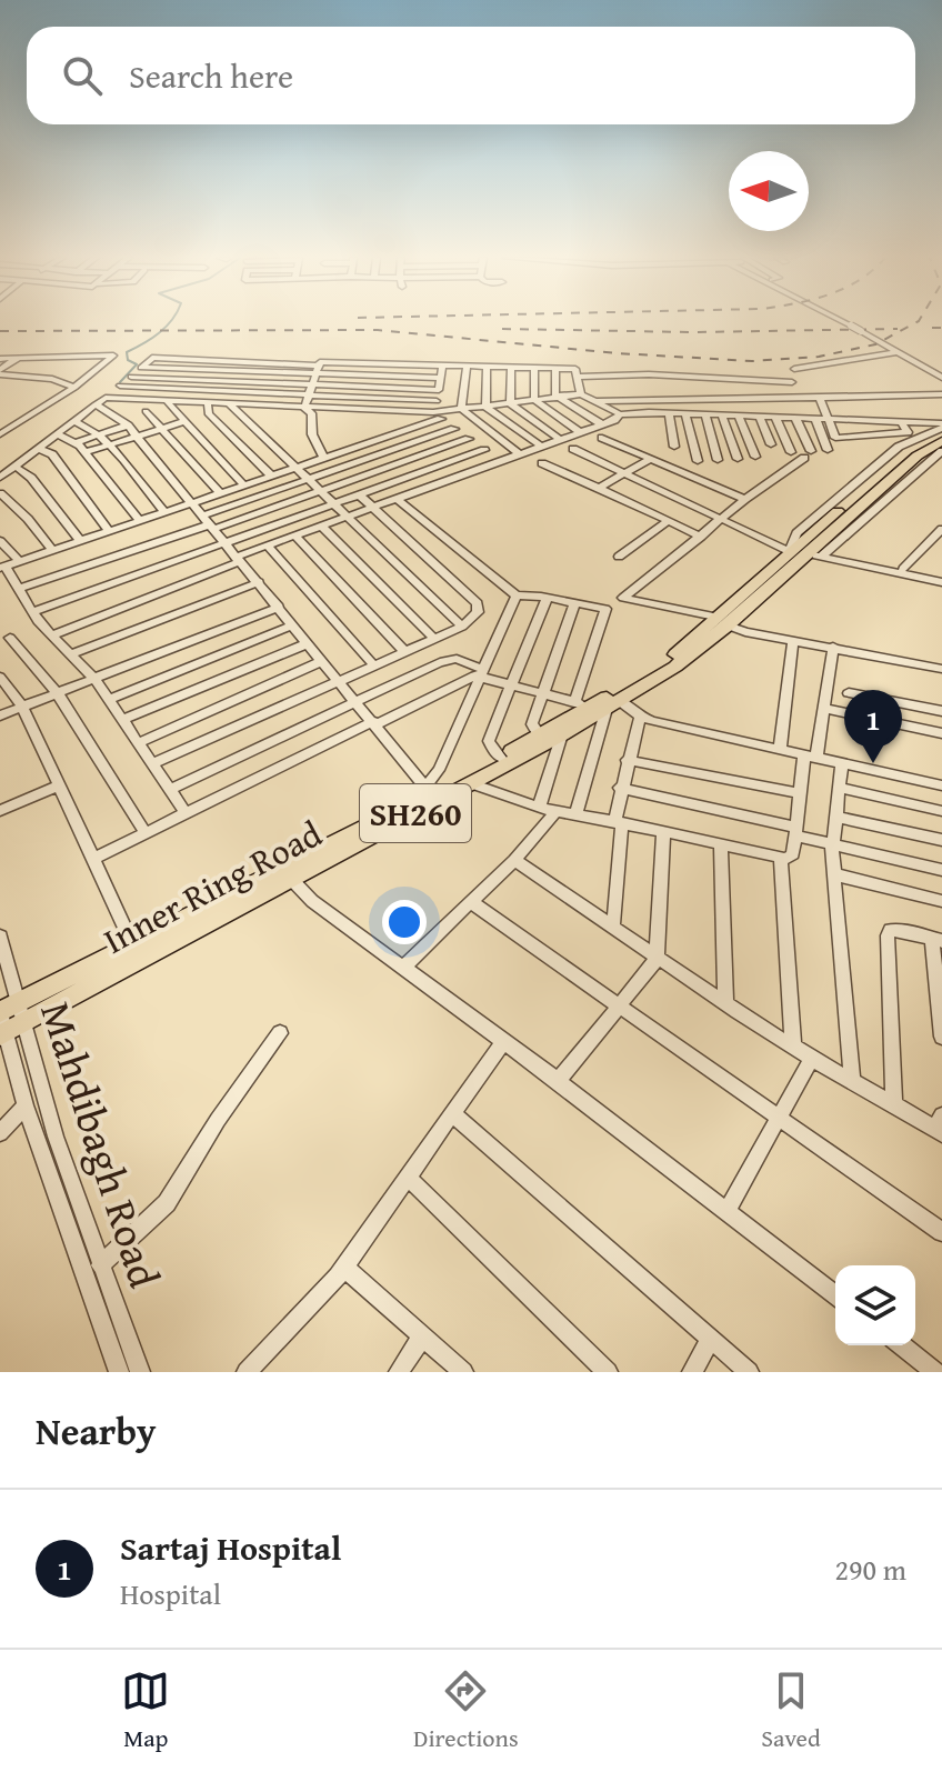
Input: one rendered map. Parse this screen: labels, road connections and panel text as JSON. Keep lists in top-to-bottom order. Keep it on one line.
{"streets":{"highway":["SH260","Inner Ring Road"],"street":["Mahdibagh Road"]},"crossings":[["SH260","Inner Ring Road"],["Inner Ring Road","Mahdibagh Road"]],"north":"left","page":{"search":"Search here","pins":"1","heading":"Nearby","list":[{"mark":"1","name":"Sartaj Hospital","note":"Hospital","value":"290 m"}],"nav":["Map","Directions","Saved"]}}
